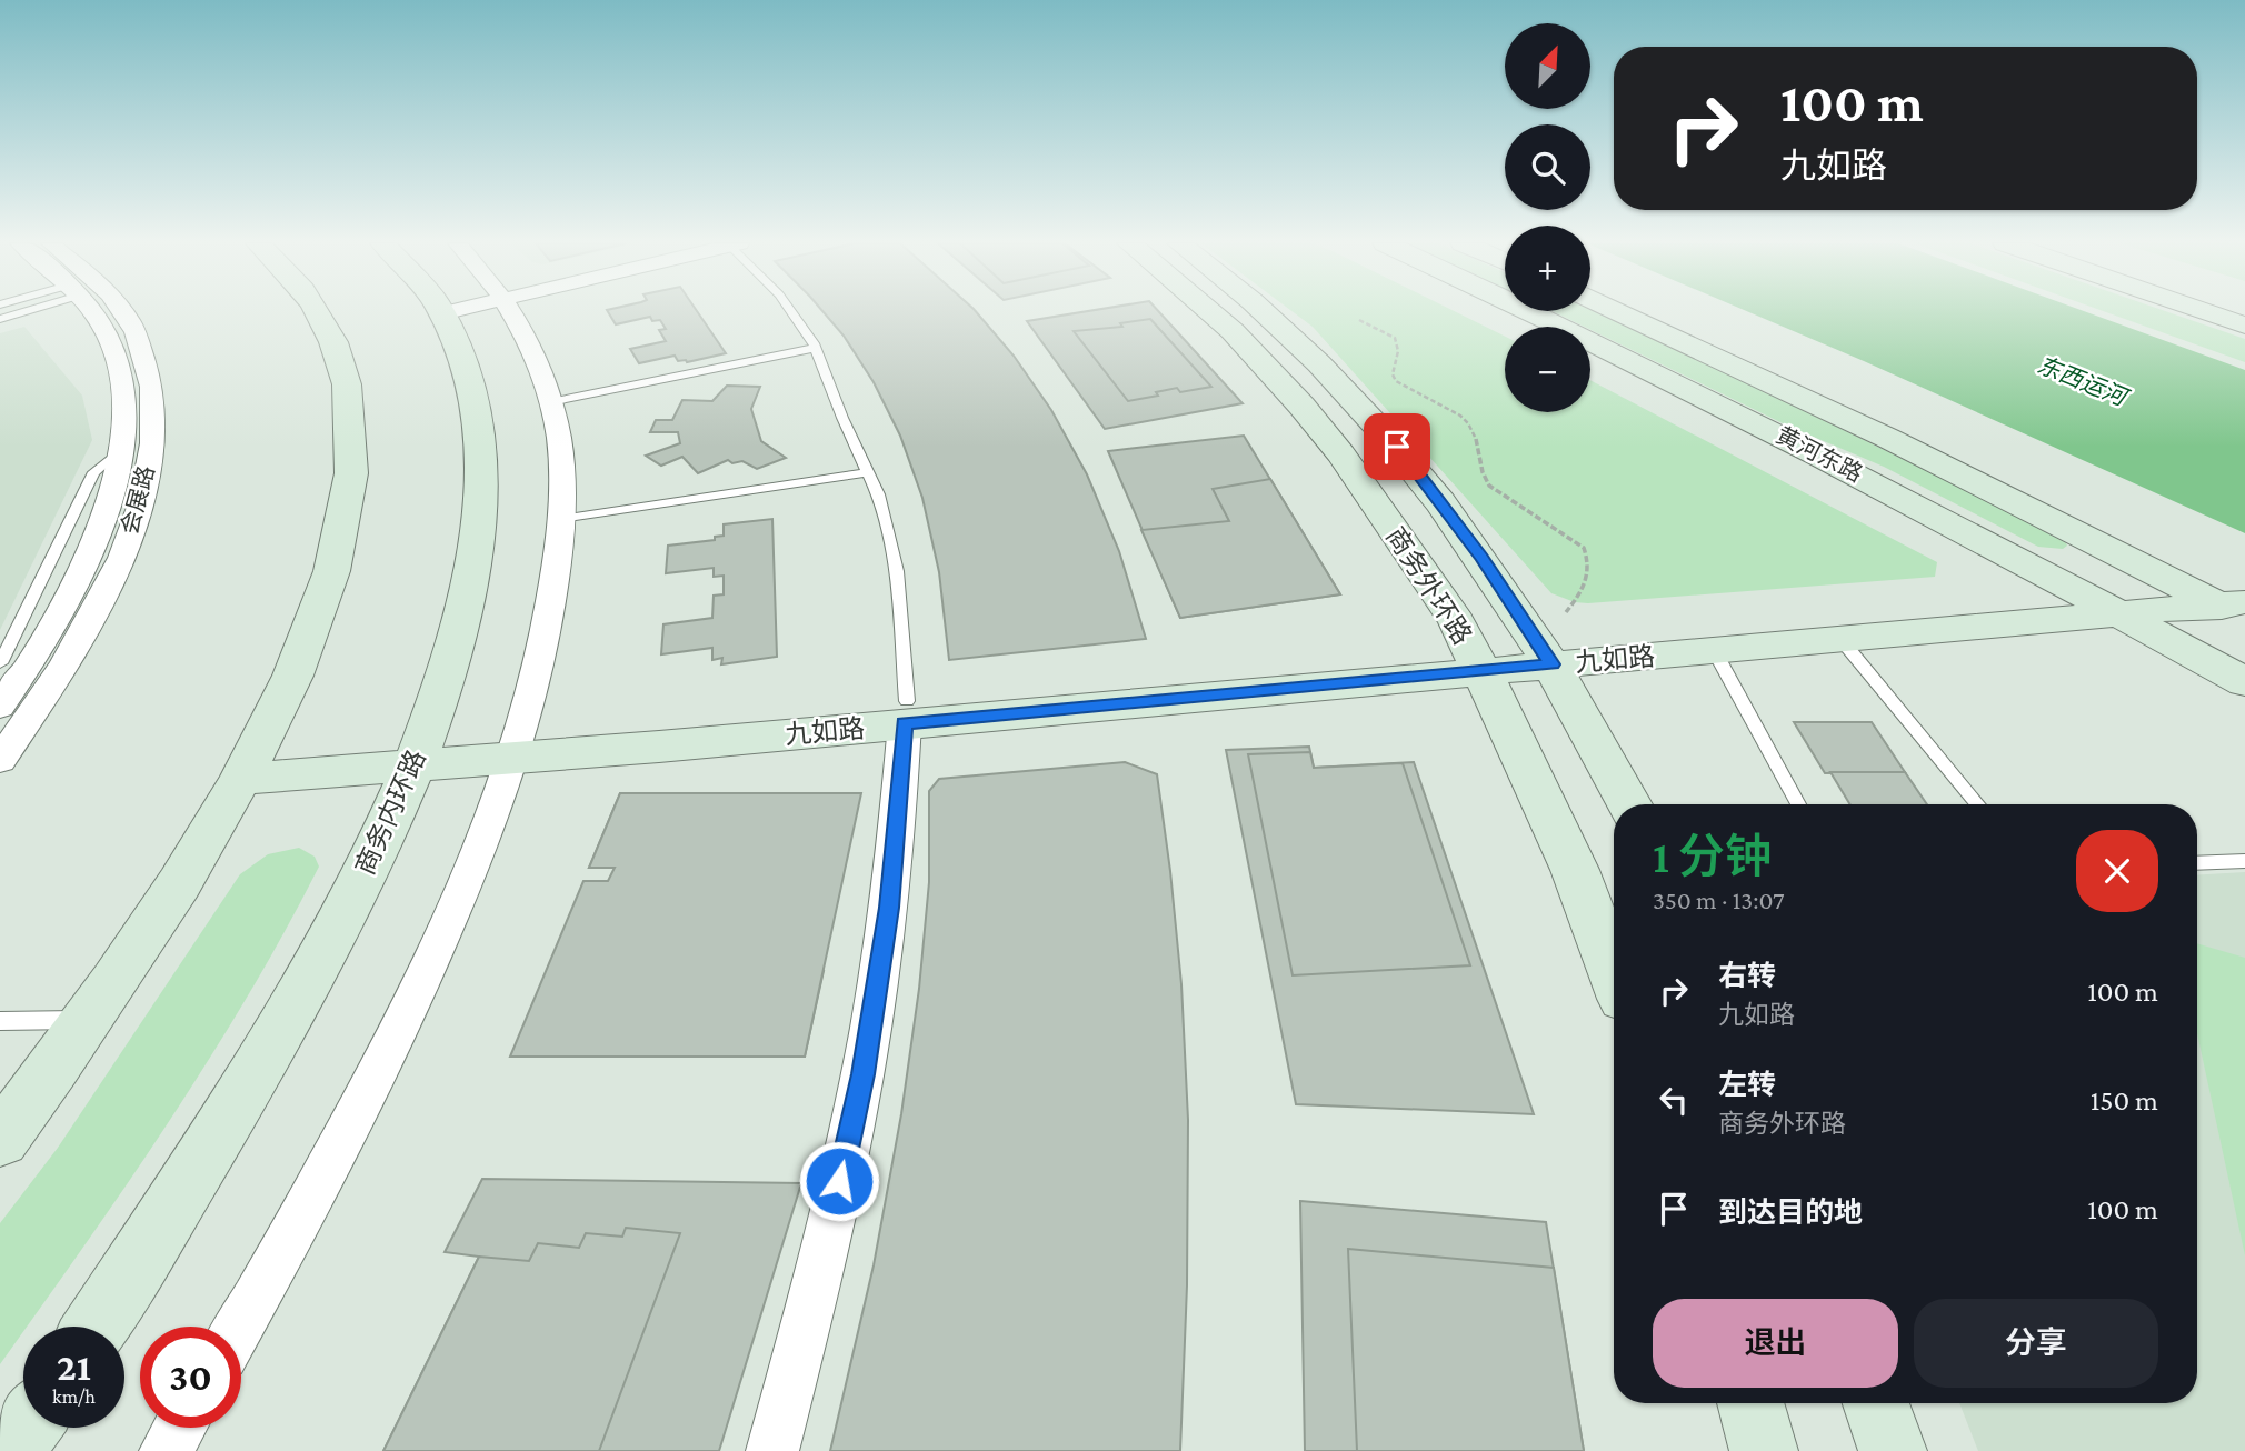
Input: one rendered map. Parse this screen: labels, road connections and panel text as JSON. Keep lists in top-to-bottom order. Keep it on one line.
{"streets":{"street":["黄河东路","会展路","商务外环路","九如路","商务内环路"]},"crossings":[["黄河东路","九如路"],["商务外环路","九如路"],["九如路","商务内环路"]],"water":["东西运河"],"north":"top right","page":{"map_buttons":["+","−"],"turn":["100 m","九如路"],"heading":["1 分钟","350 m · 13:07"],"list":[{"name":"右转","note":"九如路","value":"100 m"},{"name":"左转","note":"商务外环路","value":"150 m"},{"name":"到达目的地","value":"100 m"}],"buttons":["退出","分享"],"speed":"21 km/h","limit":"30"}}
